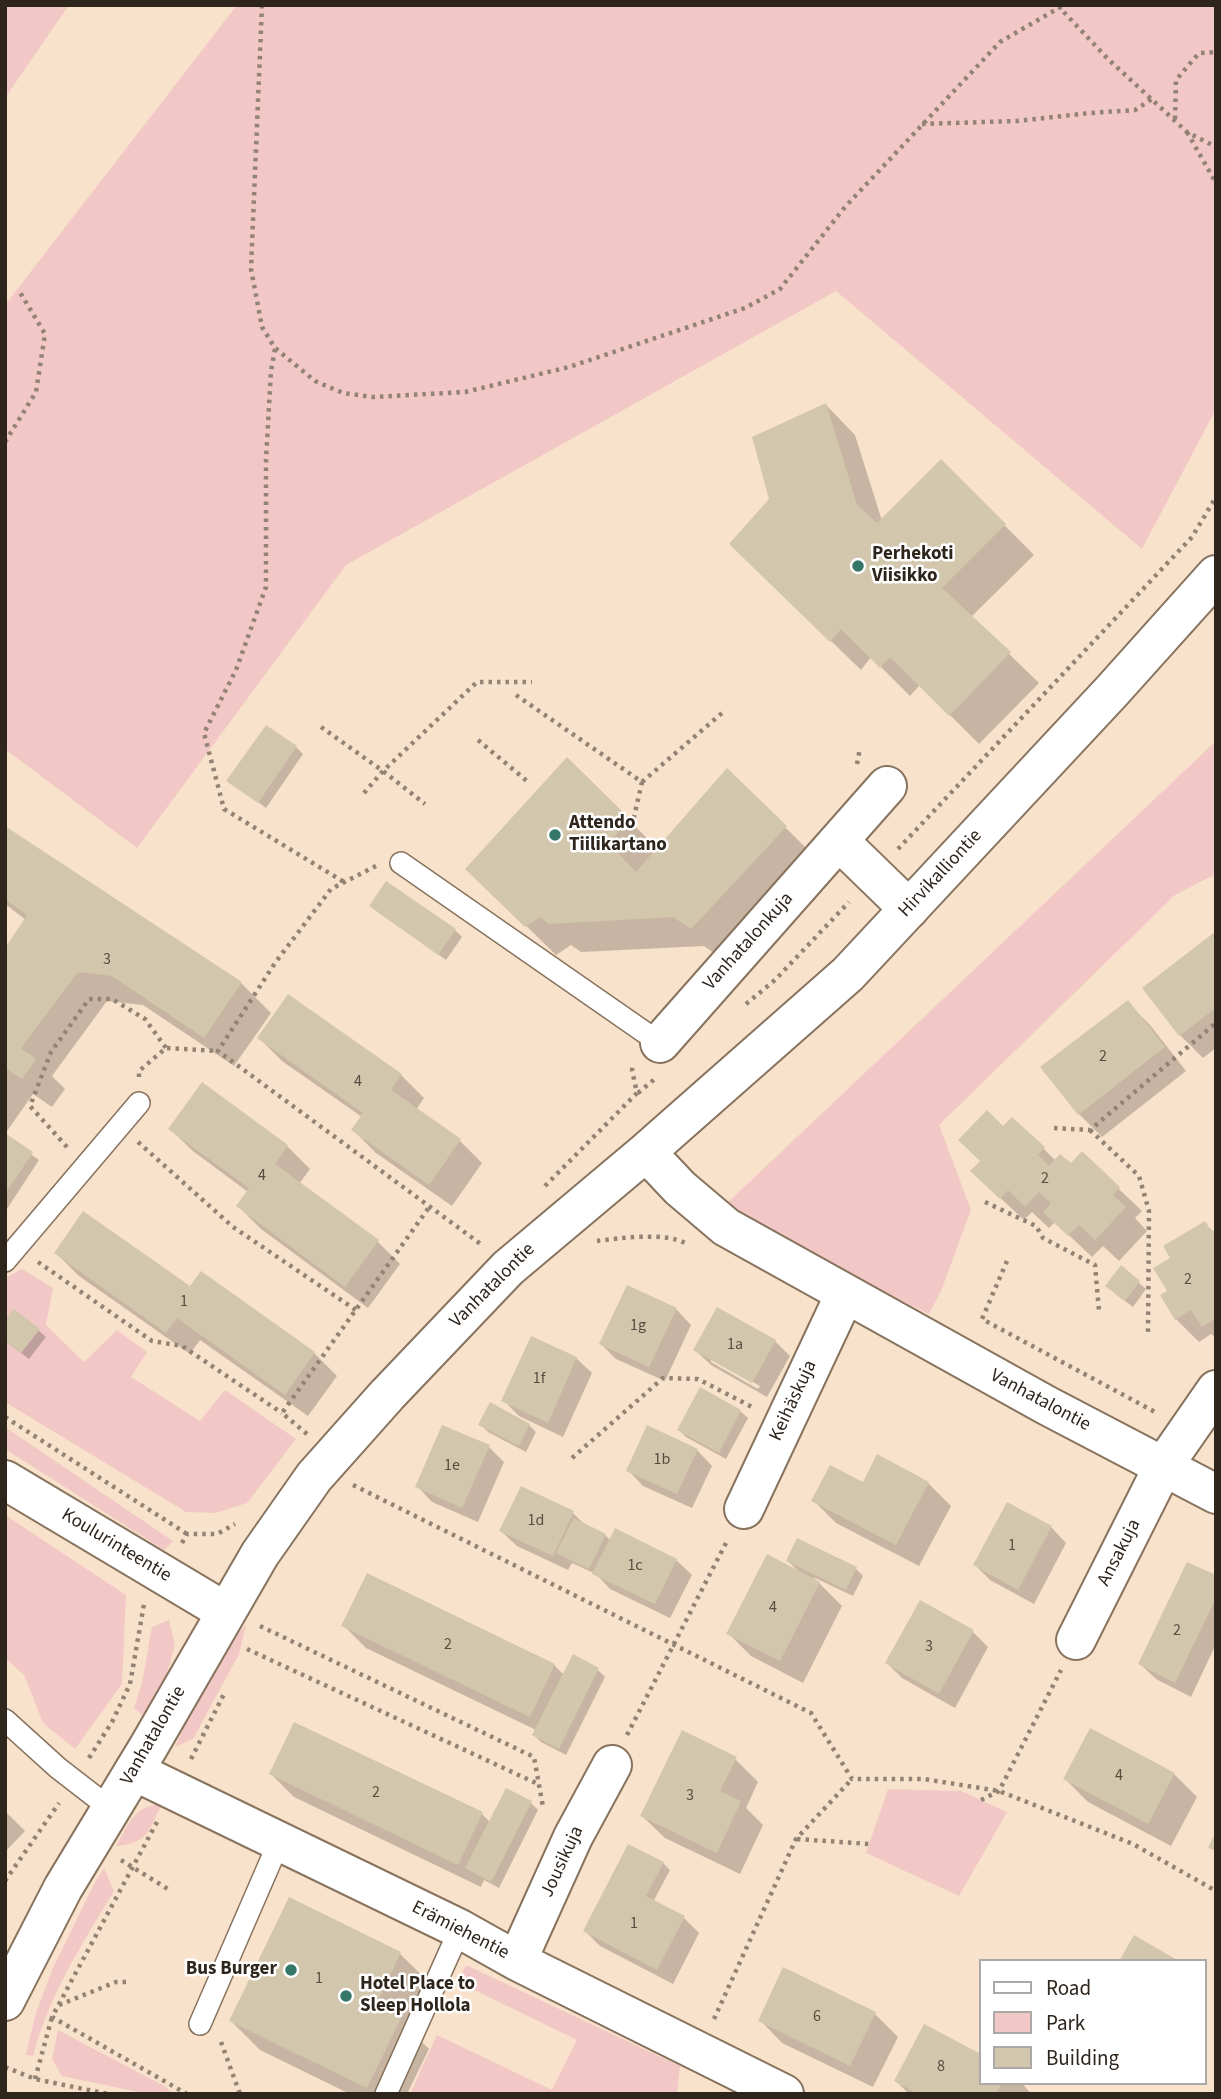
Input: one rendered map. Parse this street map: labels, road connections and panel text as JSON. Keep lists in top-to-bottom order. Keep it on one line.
{"streets":{"street":["Hirvikalliontie","Vanhatalonkuja","Vanhatalontie","Keihäskuja","Koulurinteentie","Ansakuja","Jousikuja","Erämiehentie"]},"crossings":[["Hirvikalliontie","Vanhatalontie"],["Vanhatalontie","Keihäskuja"],["Vanhatalontie","Koulurinteentie"],["Vanhatalontie","Ansakuja"],["Vanhatalontie","Erämiehentie"],["Jousikuja","Erämiehentie"]],"places":["Perhekoti Viisikko","Attendo Tiilikartano","Bus Burger","Hotel Place to Sleep Hollola"],"house_numbers":["3","2","4","4","2","2","1","1g","1a","1f","1b","1e","1d","1","1c","4","2","2","3","4","2","3","1","1","6","8"],"legend":["Road","Park","Building"]}
